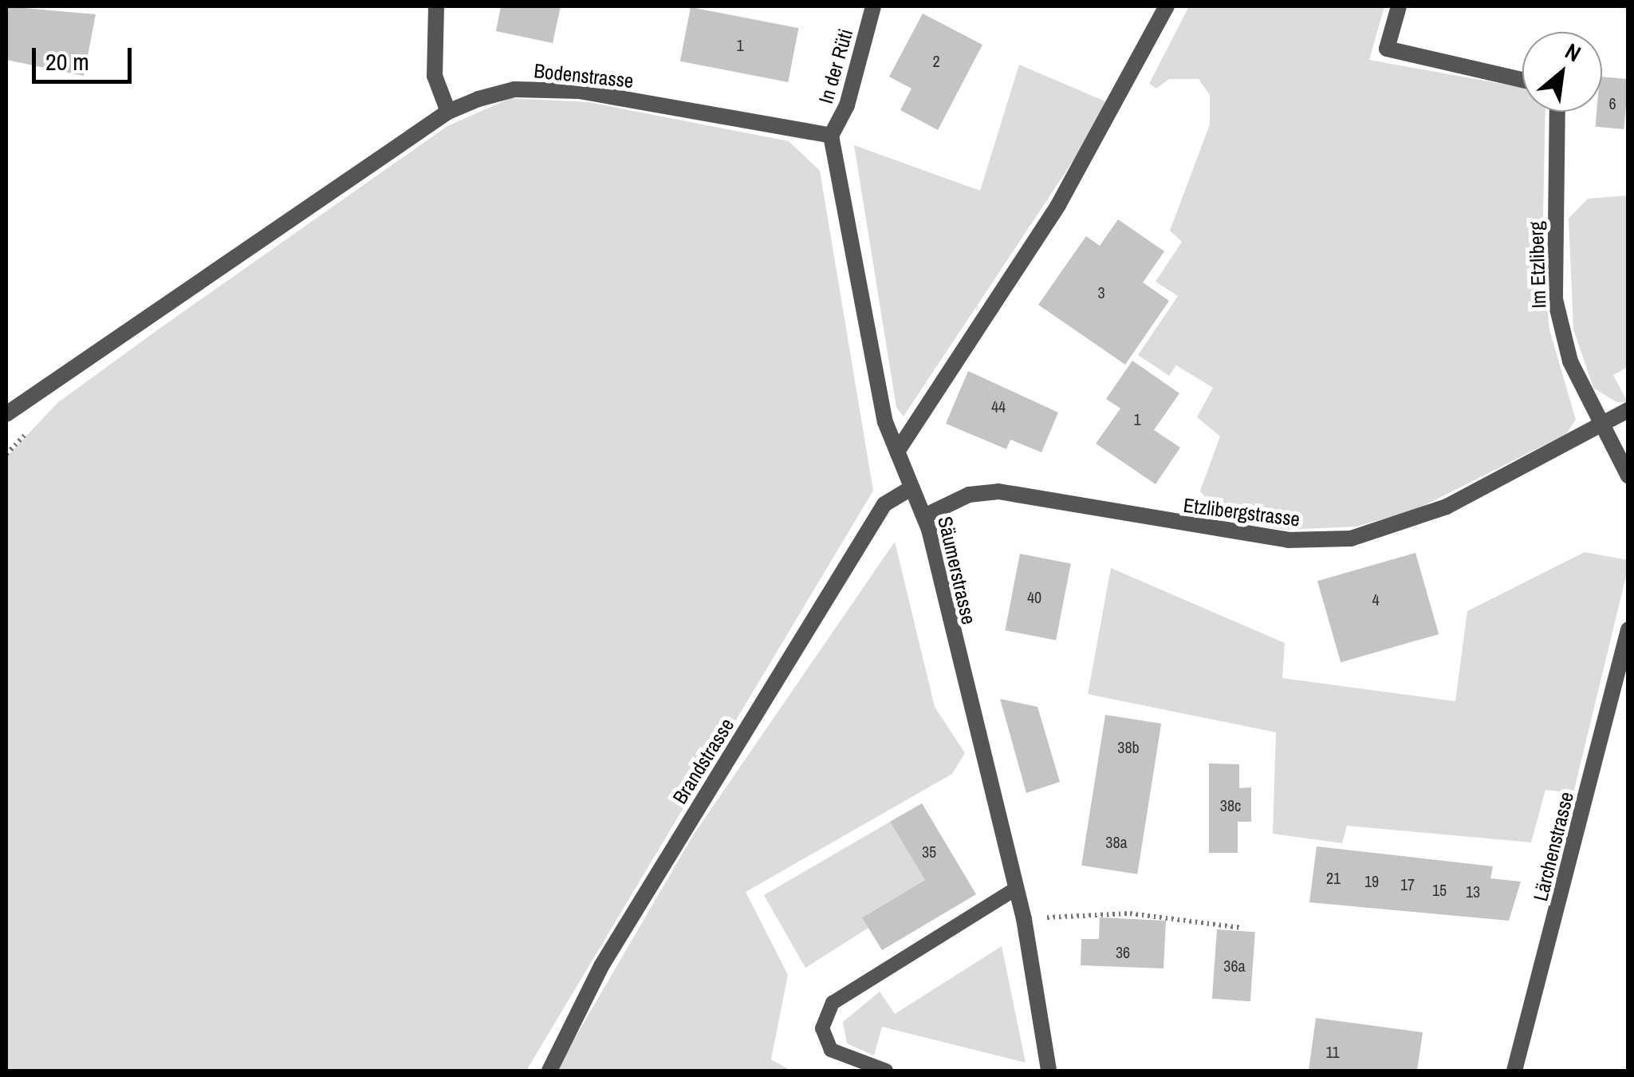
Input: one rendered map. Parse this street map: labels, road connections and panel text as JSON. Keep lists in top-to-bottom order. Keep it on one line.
{"streets":{"street":["In der Rüti","Bodenstrasse","Im Etzliberg","Etzlibergstrasse","Säumerstrasse","Brandstrasse","Lärchenstrasse"]},"crossings":[["In der Rüti","Bodenstrasse"],["Im Etzliberg","Etzlibergstrasse"],["Etzlibergstrasse","Säumerstrasse"],["Säumerstrasse","Brandstrasse"]],"house_numbers":["1","2","6","3","44","1","40","4","38b","38c","38a","35","21","19","17","15","13","36","36a","11"],"scale_bar":"20 m","north":"top right"}
